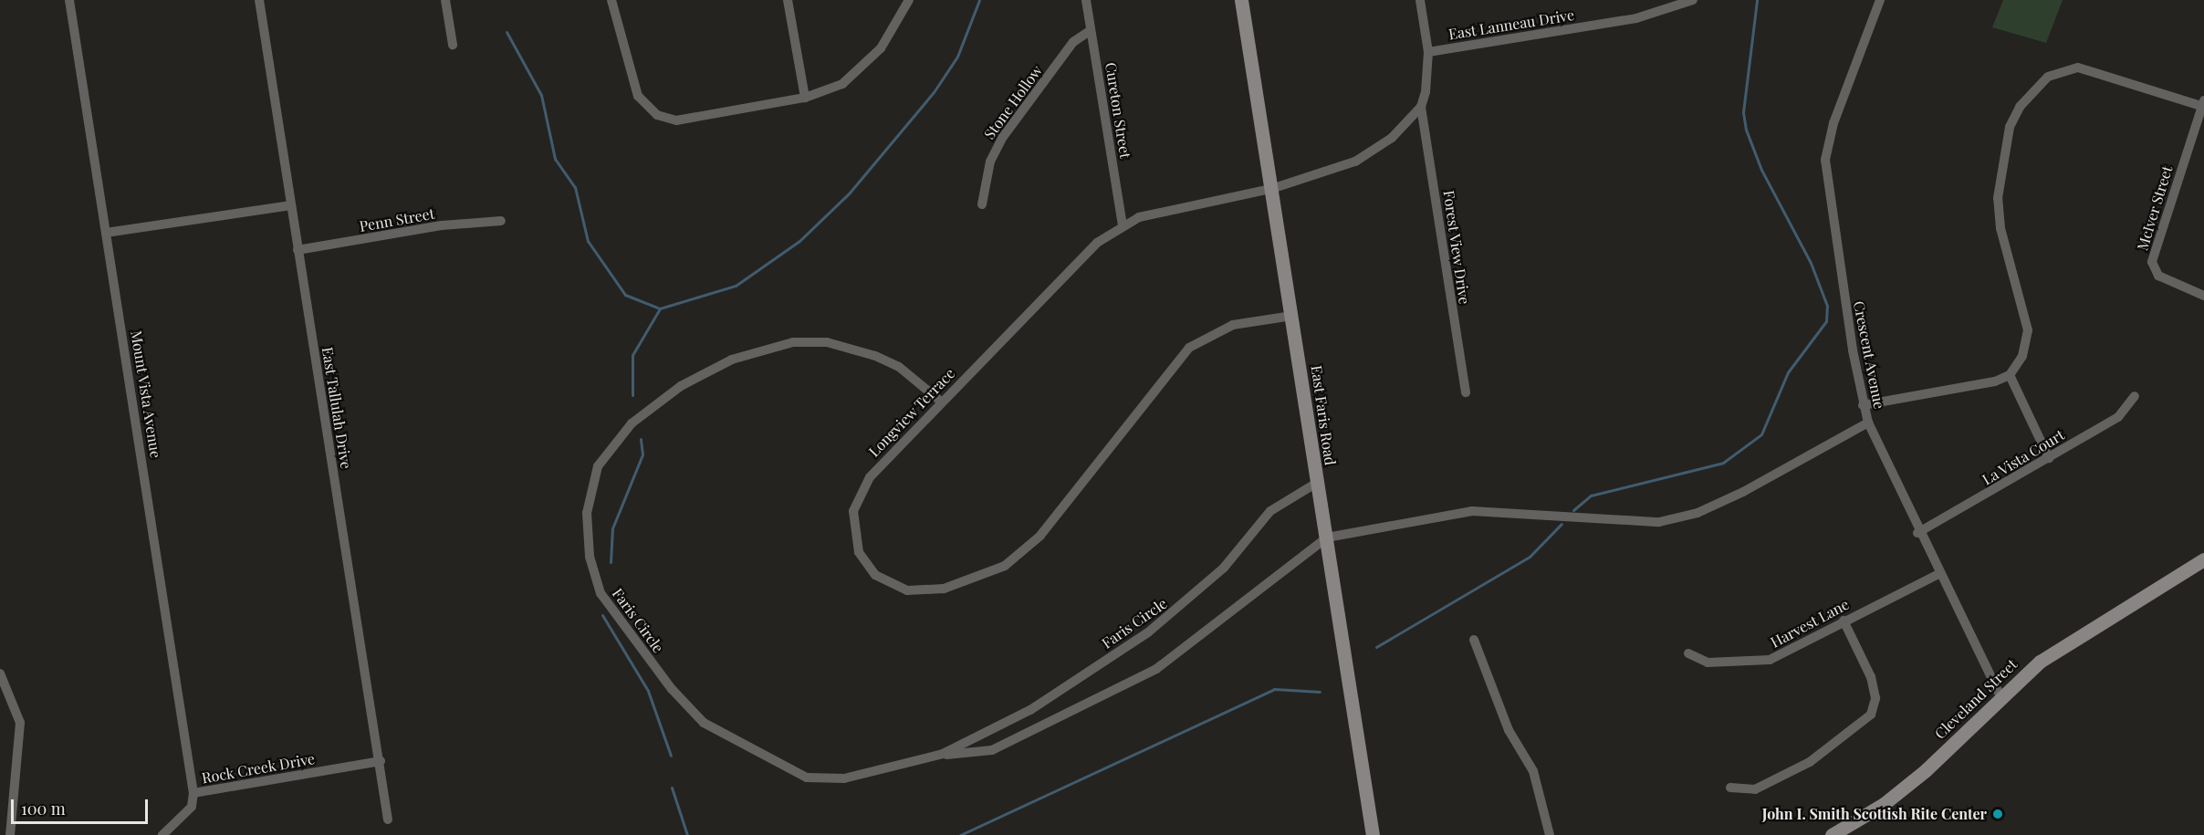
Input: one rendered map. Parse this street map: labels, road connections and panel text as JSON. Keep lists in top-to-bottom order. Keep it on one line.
{"streets":{"main road":["East Faris Road","Cleveland Street"],"street":["East Lanneau Drive","Stone Hollow","Cureton Street","McIver Street","Penn Street","Forest View Drive","Crescent Avenue","Mount Vista Avenue","East Tallulah Drive","Longview Terrace","La Vista Court","Faris Circle","Harvest Lane","Rock Creek Drive"]},"crossings":[["Stone Hollow","Cureton Street"],["Cureton Street","Longview Terrace"],["Penn Street","East Tallulah Drive"],["Forest View Drive","Longview Terrace"],["Crescent Avenue","La Vista Court"],["Crescent Avenue","Harvest Lane"],["Crescent Avenue","Cleveland Street"],["Mount Vista Avenue","Rock Creek Drive"],["East Tallulah Drive","Rock Creek Drive"],["Longview Terrace","East Faris Road"],["Longview Terrace","Faris Circle"],["East Faris Road","Faris Circle"]],"places":["John I. Smith Scottish Rite Center"],"scale_bar":"100 m"}
